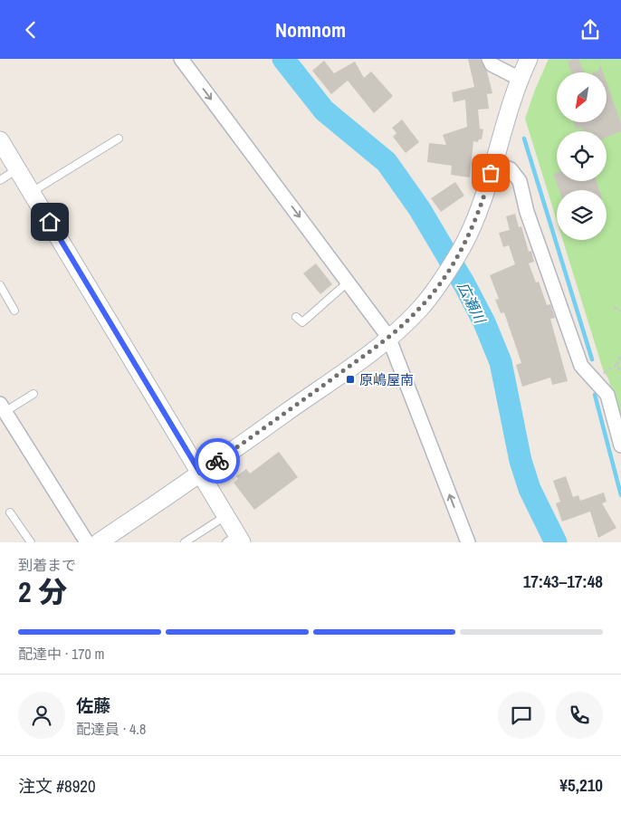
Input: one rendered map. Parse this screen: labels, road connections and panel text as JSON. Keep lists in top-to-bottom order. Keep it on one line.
{"water":["広瀬川"],"places":{"transit":["原嶋屋南"]},"north":"bottom left","page":{"header":"Nomnom","heading":["2 分","到着まで","17:43–17:48"],"panel":["佐藤","配達員 · 4.8","注文 #8920","¥5,210"],"bar":"配達中 · 170 m"}}
